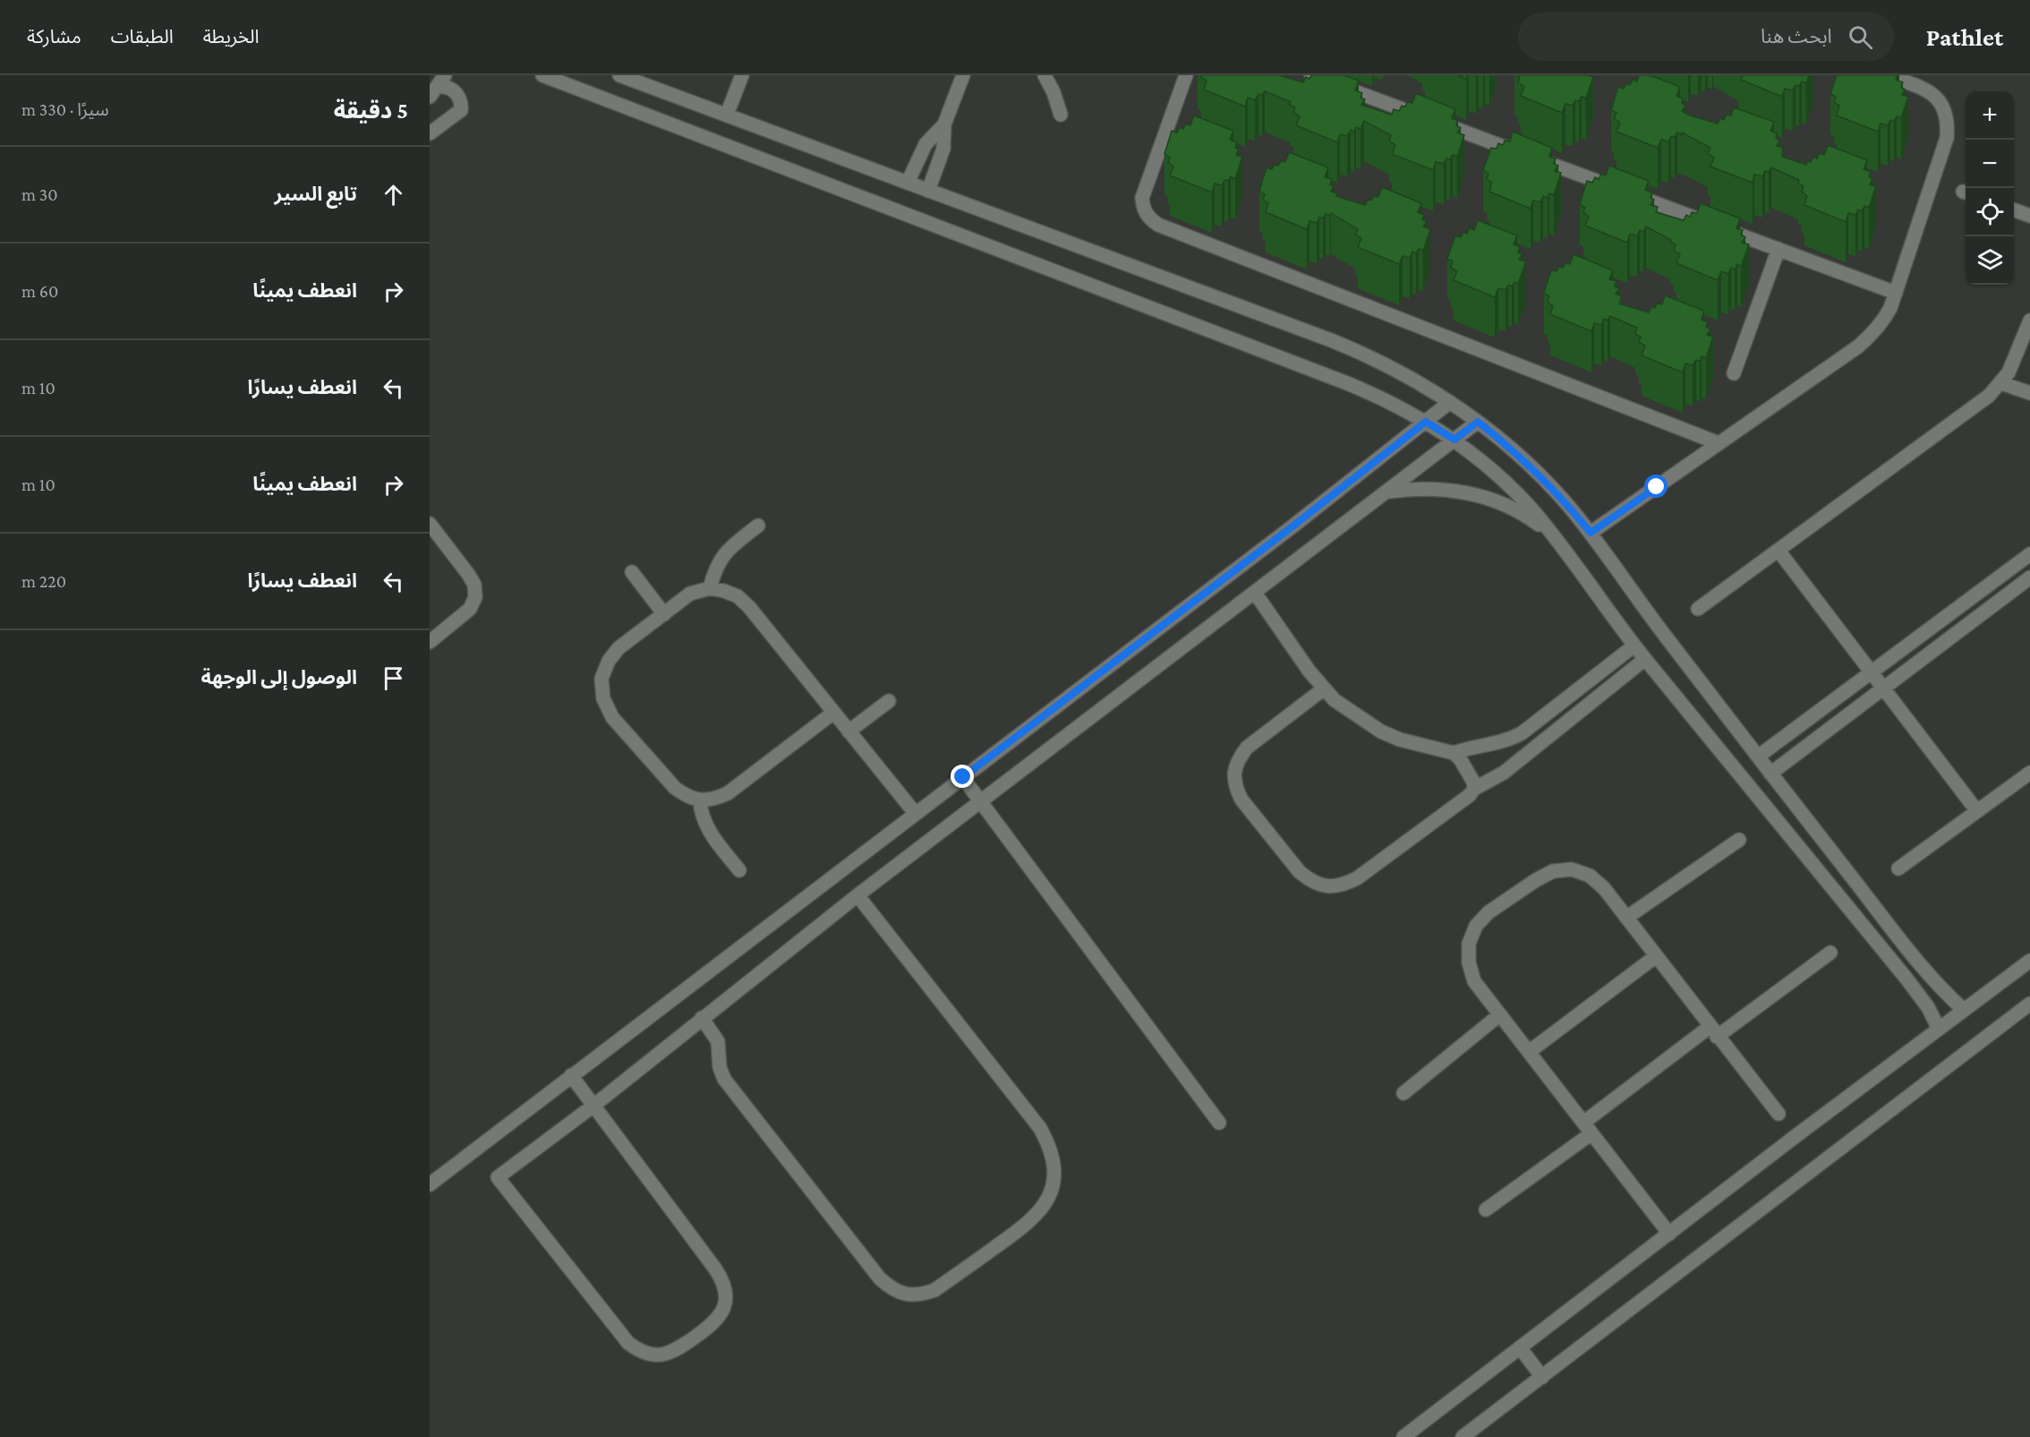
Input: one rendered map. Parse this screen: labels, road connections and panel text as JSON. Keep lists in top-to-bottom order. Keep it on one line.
{"page":{"header":"Pathlet","search":"ابحث هنا","nav":["الخريطة","الطبقات","مشاركة"],"heading":["5 دقيقة","سيرًا · 330 m"],"map_buttons":["+","−"],"list":[["تابع السير","30 m"],["انعطف يمينًا","60 m"],["انعطف يسارًا","10 m"],["انعطف يمينًا","10 m"],["انعطف يسارًا","220 m"],"الوصول إلى الوجهة"]}}
